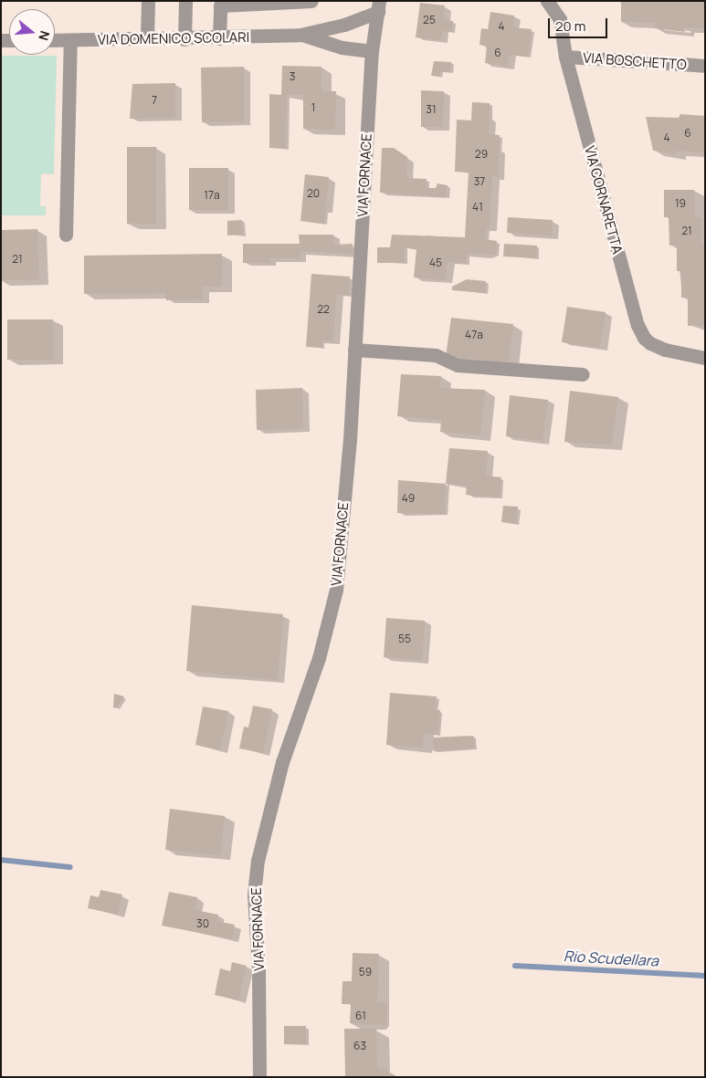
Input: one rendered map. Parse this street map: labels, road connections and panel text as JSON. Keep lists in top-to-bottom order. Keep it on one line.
{"streets":{"street":["VIA DOMENICO SCOLARI","VIA BOSCHETTO","VIA FORNACE","VIA CORNARETTA"]},"crossings":[["VIA DOMENICO SCOLARI","VIA FORNACE"],["VIA BOSCHETTO","VIA CORNARETTA"]],"water":["Rio Scudellara"],"house_numbers":["25","4","6","3","7","1","31","6","4","29","37","20","17a","19","41","21","21","45","22","47a","49","55","30","59","61","63"],"scale_bar":"20 m","north":"right"}
